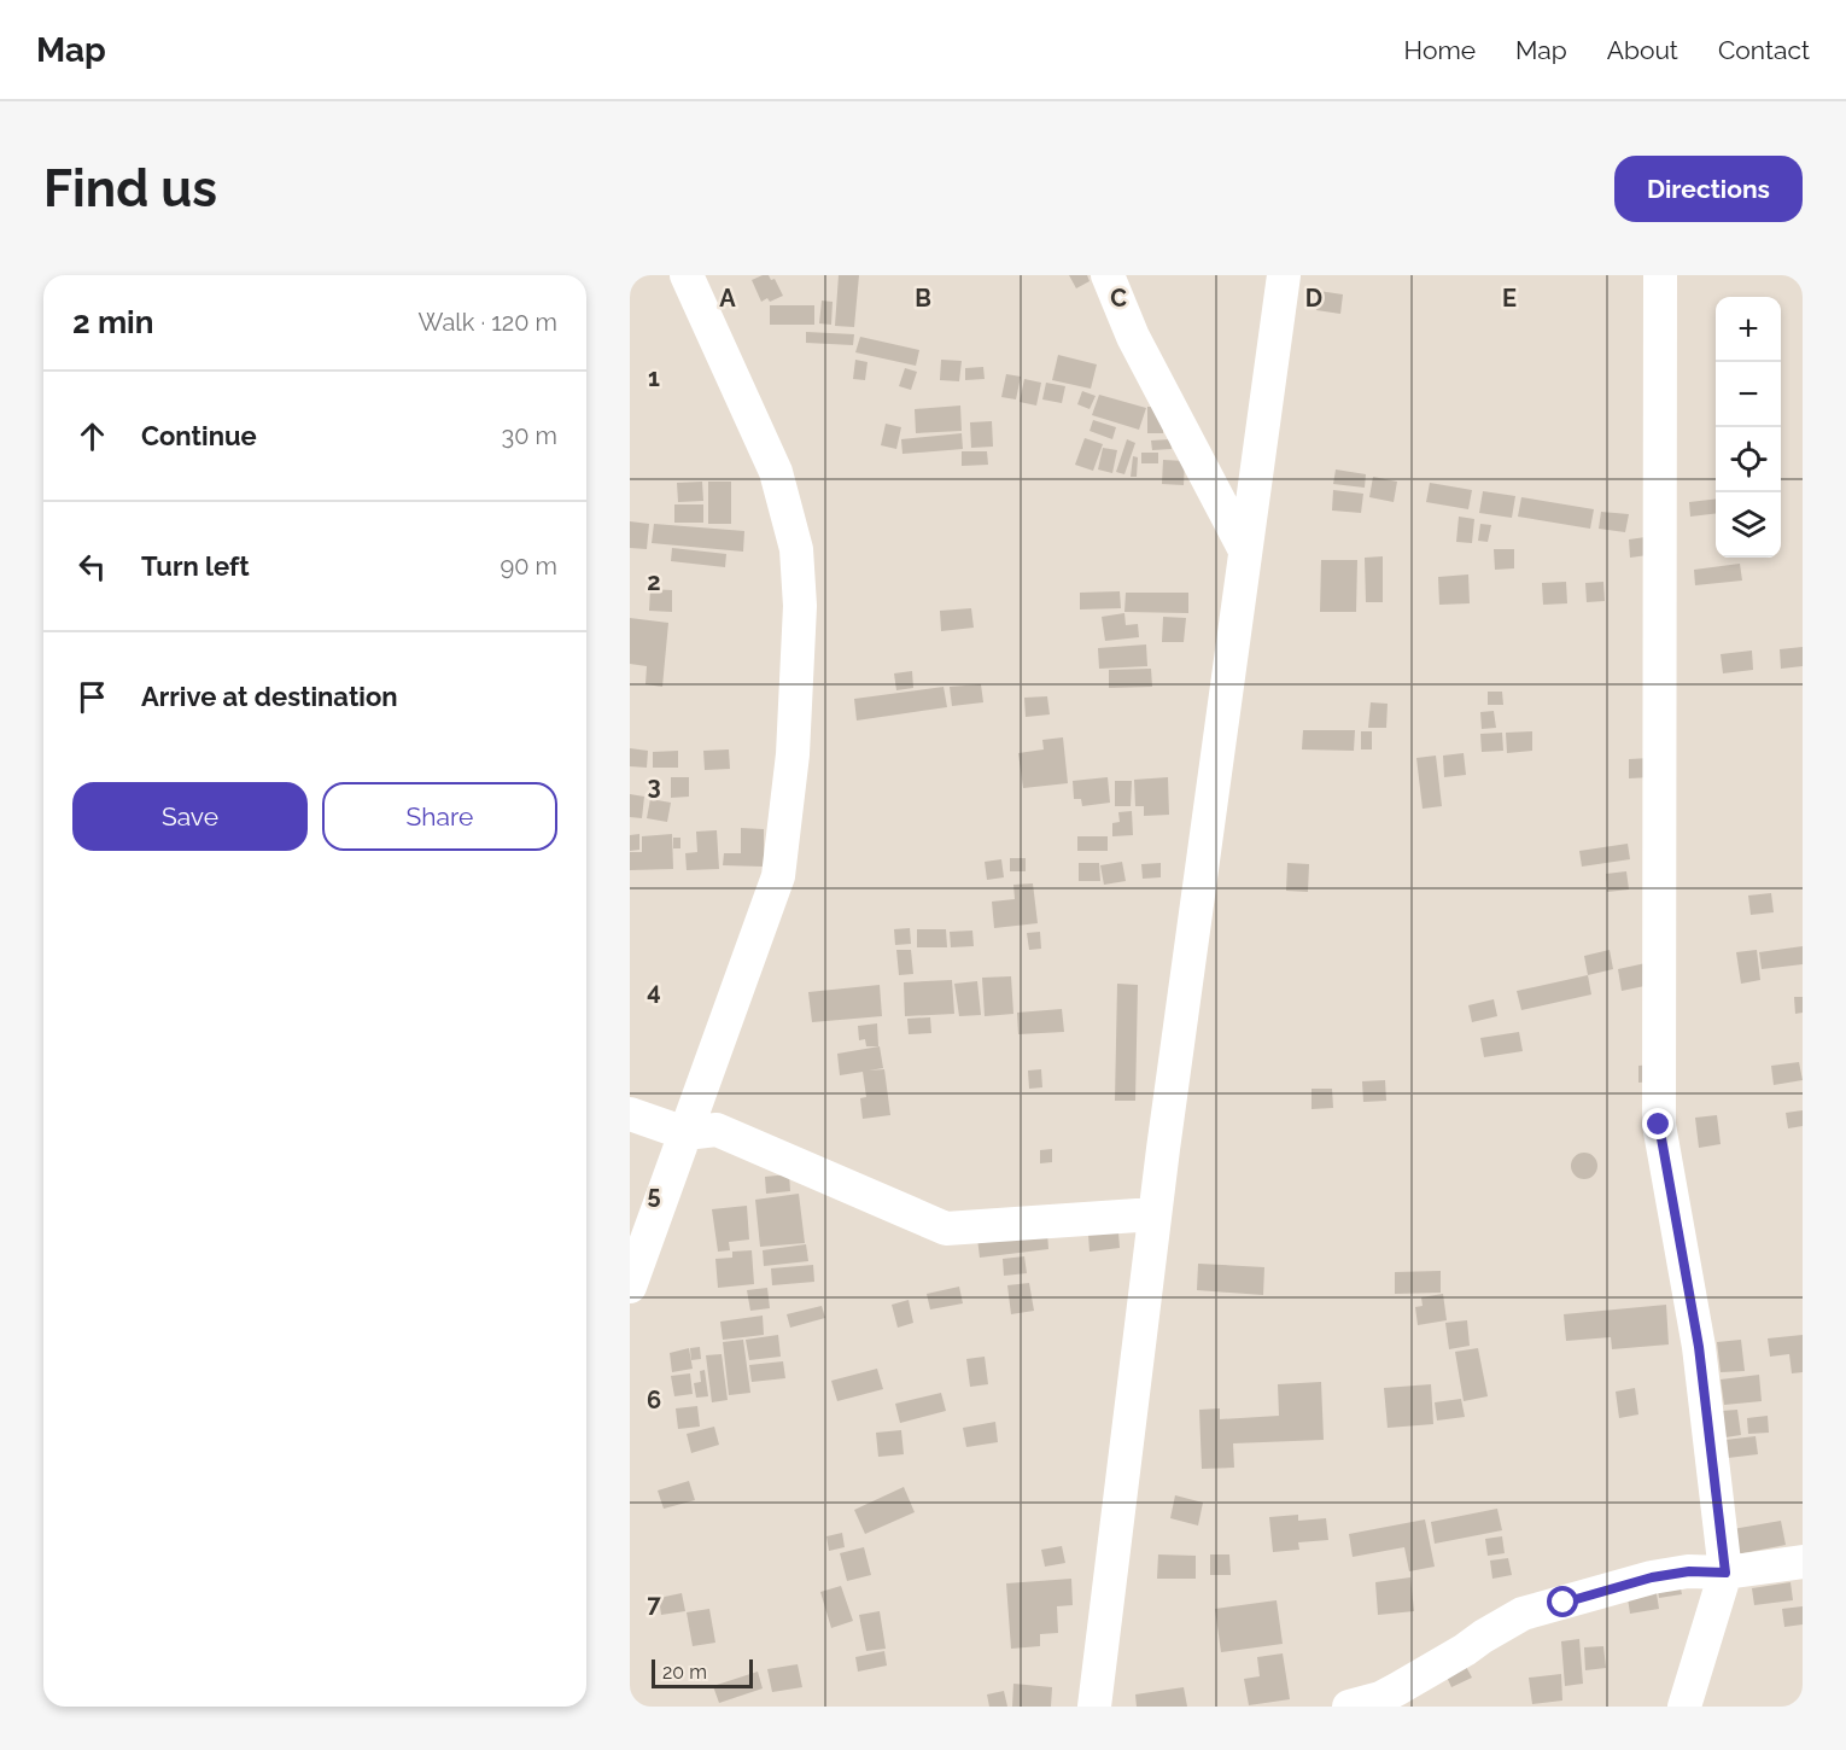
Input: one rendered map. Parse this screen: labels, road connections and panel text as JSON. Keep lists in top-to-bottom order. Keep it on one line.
{"scale_bar":"20 m","page":{"header":"Map","nav":["Home","Map","About","Contact"],"buttons":["Directions",["Save","Share"]],"title":"Find us","heading":["2 min","Walk · 120 m"],"map_buttons":["+","−"],"list":[["Continue","30 m"],["Turn left","90 m"],"Arrive at destination"],"scale":"20 m"},"grid":{"columns":["A","B","C","D","E"],"rows":["1","2","3","4","5","6","7"]}}
